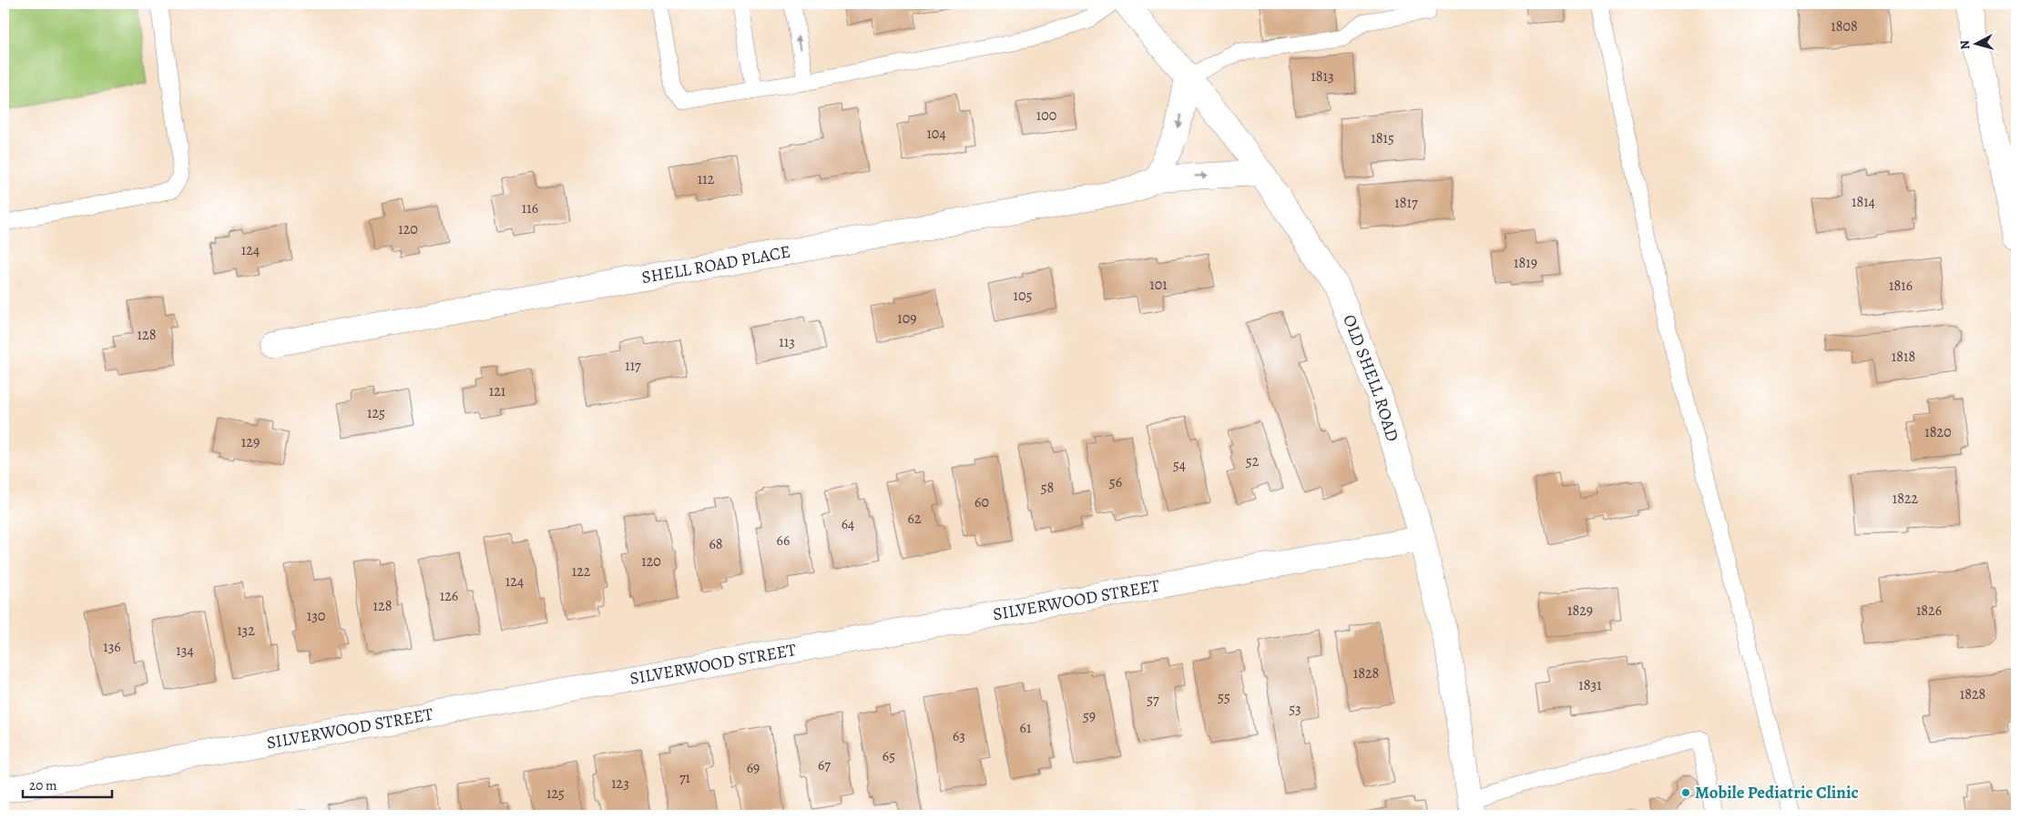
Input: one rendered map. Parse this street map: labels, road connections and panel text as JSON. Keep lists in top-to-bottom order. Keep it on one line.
{"streets":{"street":["SHELL ROAD PLACE","OLD SHELL ROAD","SILVERWOOD STREET"]},"crossings":[["SHELL ROAD PLACE","OLD SHELL ROAD"],["OLD SHELL ROAD","SILVERWOOD STREET"]],"places":["Mobile Pediatric Clinic"],"house_numbers":["1808","1813","100","104","1815","112","1814","1817","116","120","124","1819","101","1816","105","109","128","113","1818","117","121","125","1820","129","52","54","56","58","1822","60","62","64","66","68","120","122","124","126","128","1829","1826","130","132","136","134","1828","1831","1828","55","57","53","59","61","63","65","67","69","71","123","125"],"scale_bar":"20 m","north":"left"}
